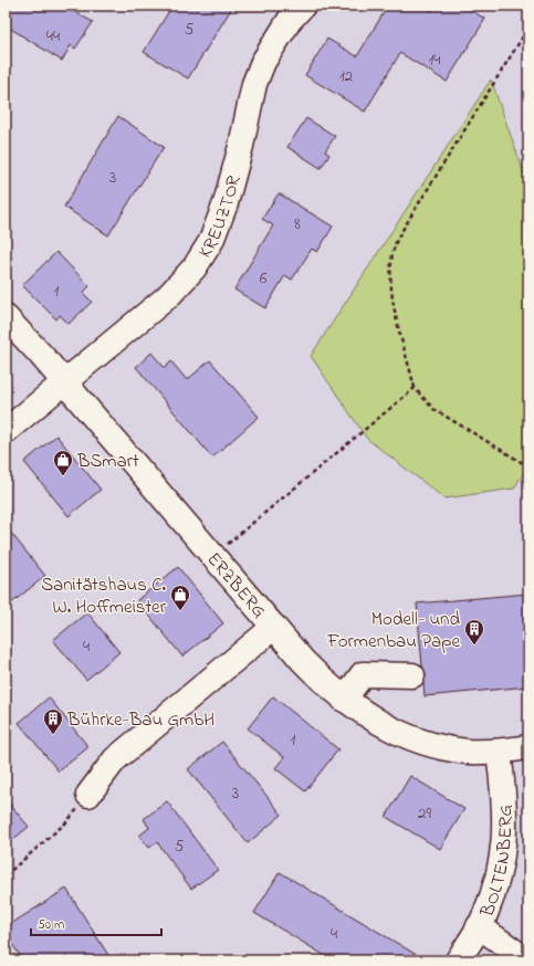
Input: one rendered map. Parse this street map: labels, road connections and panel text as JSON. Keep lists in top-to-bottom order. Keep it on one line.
{"streets":{"street":["KREUZTOR","ERZBERG","BOLTENBERG"]},"crossings":[["KREUZTOR","ERZBERG"],["ERZBERG","BOLTENBERG"]],"places":{"shop":["BSmart","Sanitätshaus C. W. Hoffmeister"],"building":["Modell- und Formenbau Pape","Bührke-Bau GmbH"]},"house_numbers":["5","44","14","12","3","8","6","1","4","1","3","29","5","4"],"scale_bar":"50 m"}
